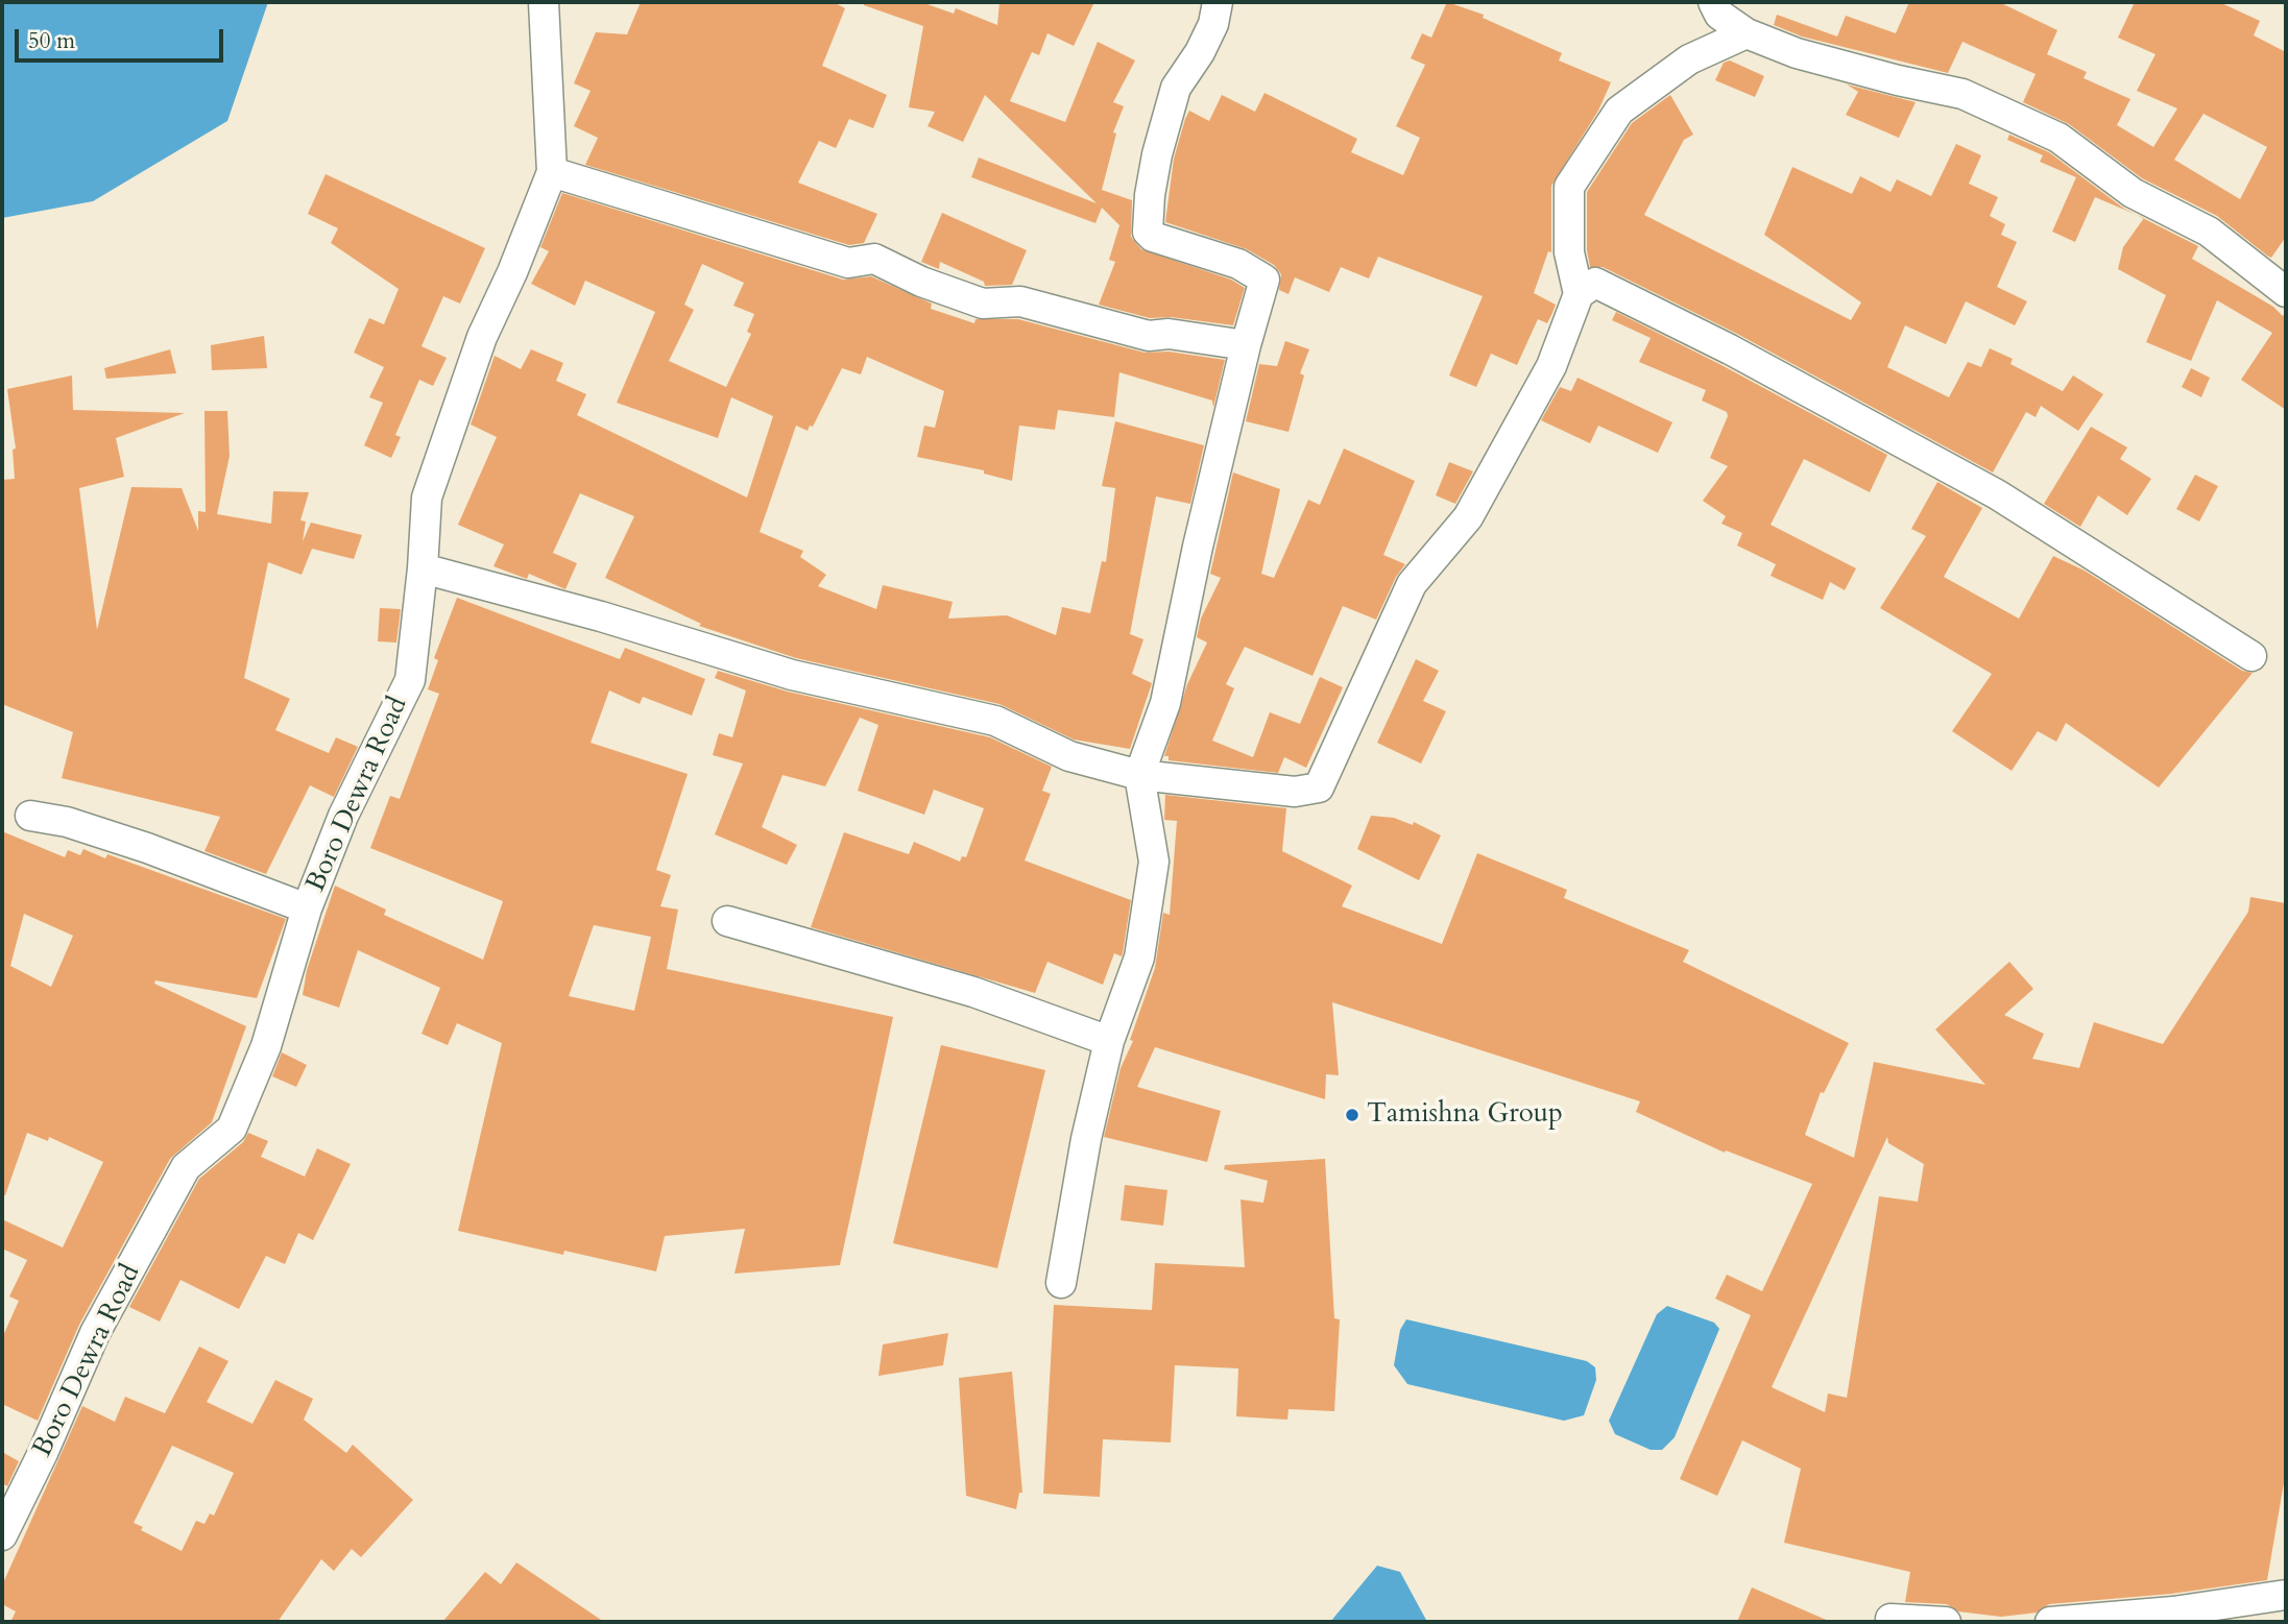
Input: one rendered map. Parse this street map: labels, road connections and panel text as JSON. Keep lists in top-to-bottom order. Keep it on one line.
{"streets":{"street":["Boro Dewra Road"]},"places":["Tamishna Group"],"scale_bar":"50 m"}
